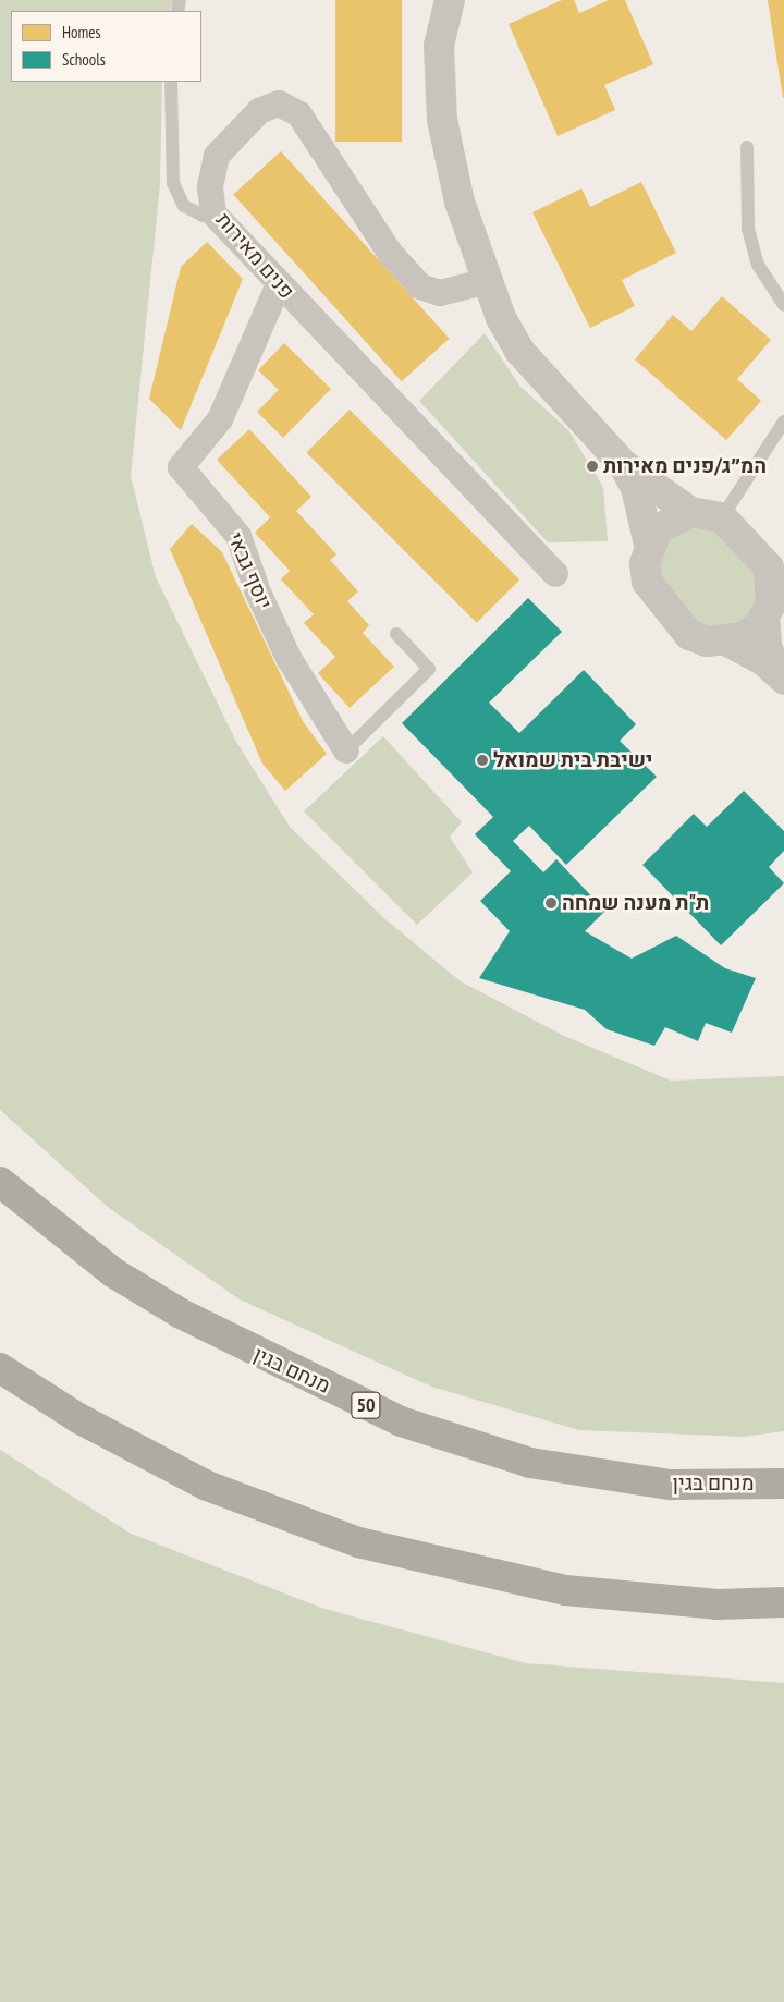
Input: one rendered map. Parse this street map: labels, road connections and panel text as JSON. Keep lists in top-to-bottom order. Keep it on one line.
{"streets":{"highway":["מנחם בגין","50"],"street":["פנים מאירות","יוסף גבאי"]},"crossings":[["פנים מאירות","יוסף גבאי"]],"places":["המ״ג/פנים מאירות","ישיבת בית שמואל","ת\"ת מענה שמחה"],"legend":["Homes","Schools"]}
